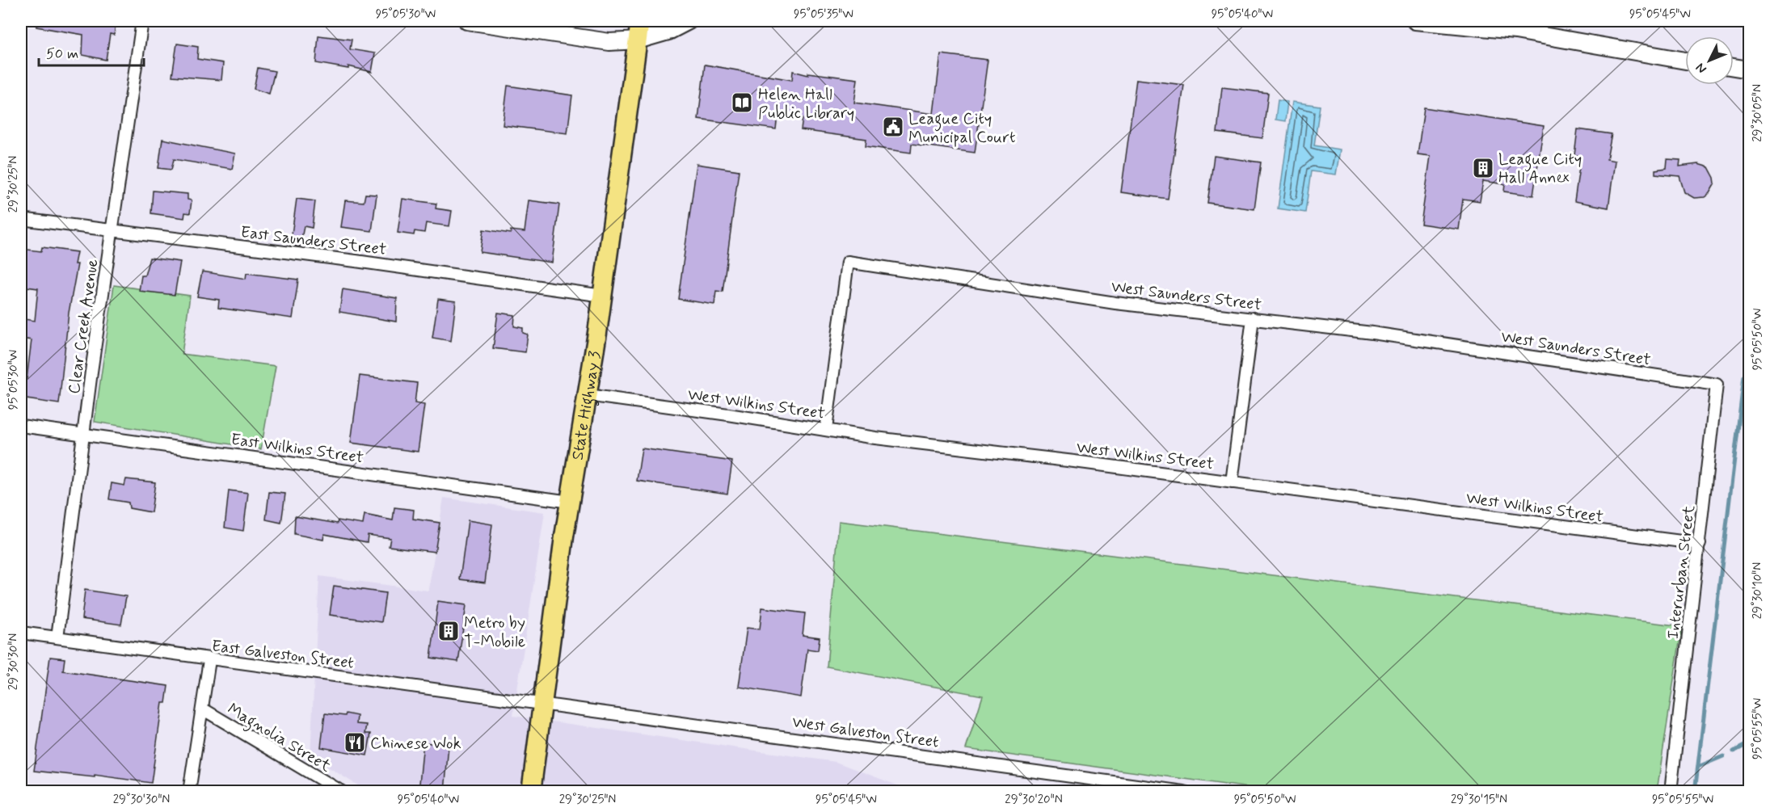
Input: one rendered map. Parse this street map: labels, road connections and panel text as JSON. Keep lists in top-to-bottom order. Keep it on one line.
{"streets":{"main road":["State Highway 3"],"street":["East Saunders Street","West Saunders Street","Clear Creek Avenue","West Wilkins Street","East Wilkins Street","Interurban Street","East Galveston Street","West Galveston Street","Magnolia Street"]},"crossings":[["East Saunders Street","Clear Creek Avenue"],["East Saunders Street","State Highway 3"],["West Saunders Street","West Wilkins Street"],["West Saunders Street","Interurban Street"],["Clear Creek Avenue","East Wilkins Street"],["Clear Creek Avenue","East Galveston Street"],["West Wilkins Street","State Highway 3"],["West Wilkins Street","Interurban Street"],["State Highway 3","East Wilkins Street"],["State Highway 3","East Galveston Street"],["State Highway 3","West Galveston Street"],["East Galveston Street","West Galveston Street"]],"places":{"library":["Helen Hall Public Library"],"public building":["League City Municipal Court"],"building":["League City Hall Annex","Metro by T-Mobile"],"restaurant":["Chinese Wok"]},"scale_bar":"50 m","north":"bottom left","coordinates":["95°05'30\"W","95°05'35\"W","95°05'40\"W","95°05'45\"W","29°30'05\"N","29°30'25\"N","95°05'50\"W","29°30'10\"N","29°30'30\"N","95°05'55\"W","29°30'20\"N","29°30'15\"N"]}
